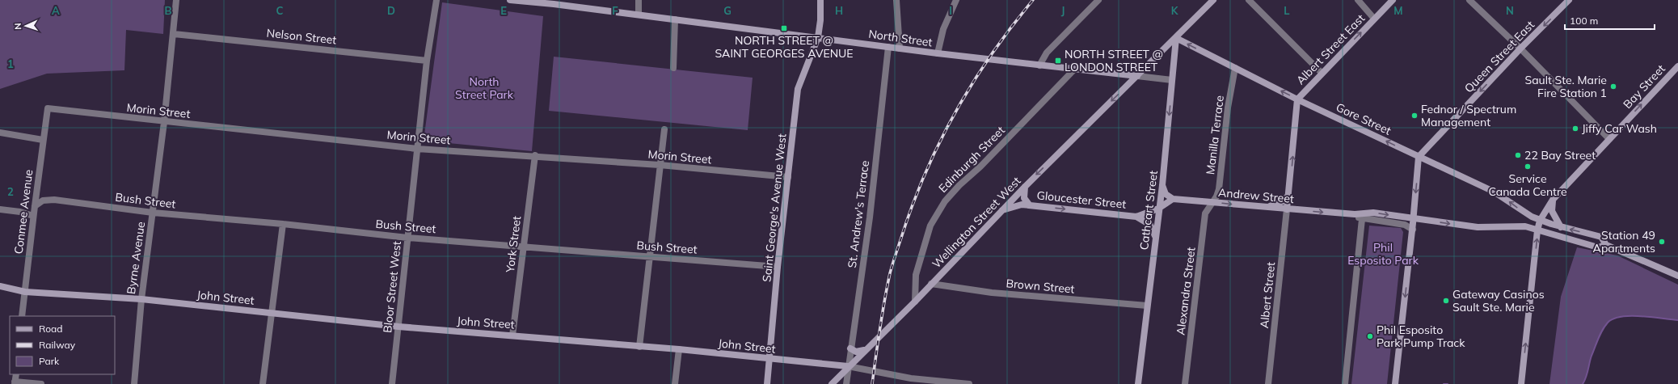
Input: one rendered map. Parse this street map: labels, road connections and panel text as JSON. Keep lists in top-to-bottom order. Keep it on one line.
{"streets":{"street":["Nelson Street","North Street","Albert Street East","Queen Street East","Bay Street","Morin Street","Gore Street","Manilla Terrace","Edinburgh Street","Andrew Street","Gloucester Street","Bush Street","Saint George's Avenue West","Cathcart Street","Conmee Avenue","St. Andrew's Terrace","Wellington Street West","York Street","Byrne Avenue","Brown Street","Bloor Street West","Alexandra Street","Albert Street","John Street"]},"crossings":[["Nelson Street","Byrne Avenue"],["Nelson Street","Bloor Street West"],["North Street","Edinburgh Street"],["North Street","Saint George's Avenue West"],["North Street","Cathcart Street"],["North Street","St. Andrew's Terrace"],["North Street","Wellington Street West"],["Albert Street East","Gore Street"],["Queen Street East","Gore Street"],["Bay Street","Gore Street"],["Bay Street","Andrew Street"],["Morin Street","Saint George's Avenue West"],["Morin Street","Conmee Avenue"],["Morin Street","York Street"],["Morin Street","Byrne Avenue"],["Morin Street","Bloor Street West"],["Gore Street","Manilla Terrace"],["Gore Street","Andrew Street"],["Gore Street","Cathcart Street"],["Gore Street","Wellington Street West"],["Manilla Terrace","Andrew Street"],["Manilla Terrace","Alexandra Street"],["Edinburgh Street","Wellington Street West"],["Andrew Street","Alexandra Street"],["Andrew Street","Albert Street"],["Gloucester Street","Cathcart Street"],["Gloucester Street","Wellington Street West"],["Bush Street","Saint George's Avenue West"],["Bush Street","Conmee Avenue"],["Bush Street","York Street"],["Bush Street","Byrne Avenue"],["Bush Street","Bloor Street West"],["Saint George's Avenue West","John Street"],["Cathcart Street","Wellington Street West"],["Cathcart Street","Brown Street"],["Conmee Avenue","John Street"],["St. Andrew's Terrace","Wellington Street West"],["St. Andrew's Terrace","John Street"],["Wellington Street West","Brown Street"],["Wellington Street West","John Street"],["York Street","John Street"],["Byrne Avenue","John Street"],["Bloor Street West","John Street"]],"one_way":["Albert Street East","Queen Street East","Bay Street","Gore Street","Andrew Street","Gloucester Street"],"parks":["North Street Park","Phil Esposito Park"],"places":{"transit":["NORTH STREET @ SAINT GEORGES AVENUE","NORTH STREET @ LONDON STREET"],"other":["Sault Ste. Marie Fire Station 1","Fednor / Spectrum Management","Jiffy Car Wash","22 Bay Street","Service Canada Centre","Station 49 Apartments","Gateway Casinos Sault Ste. Marie","Phil Esposito Park Pump Track"]},"legend":["Road","Railway","Park"],"scale_bar":"100 m","north":"left","grid":{"columns":["A","B","C","D","E","F","G","H","I","J","K","L","M","N"],"rows":["1","2"]}}
